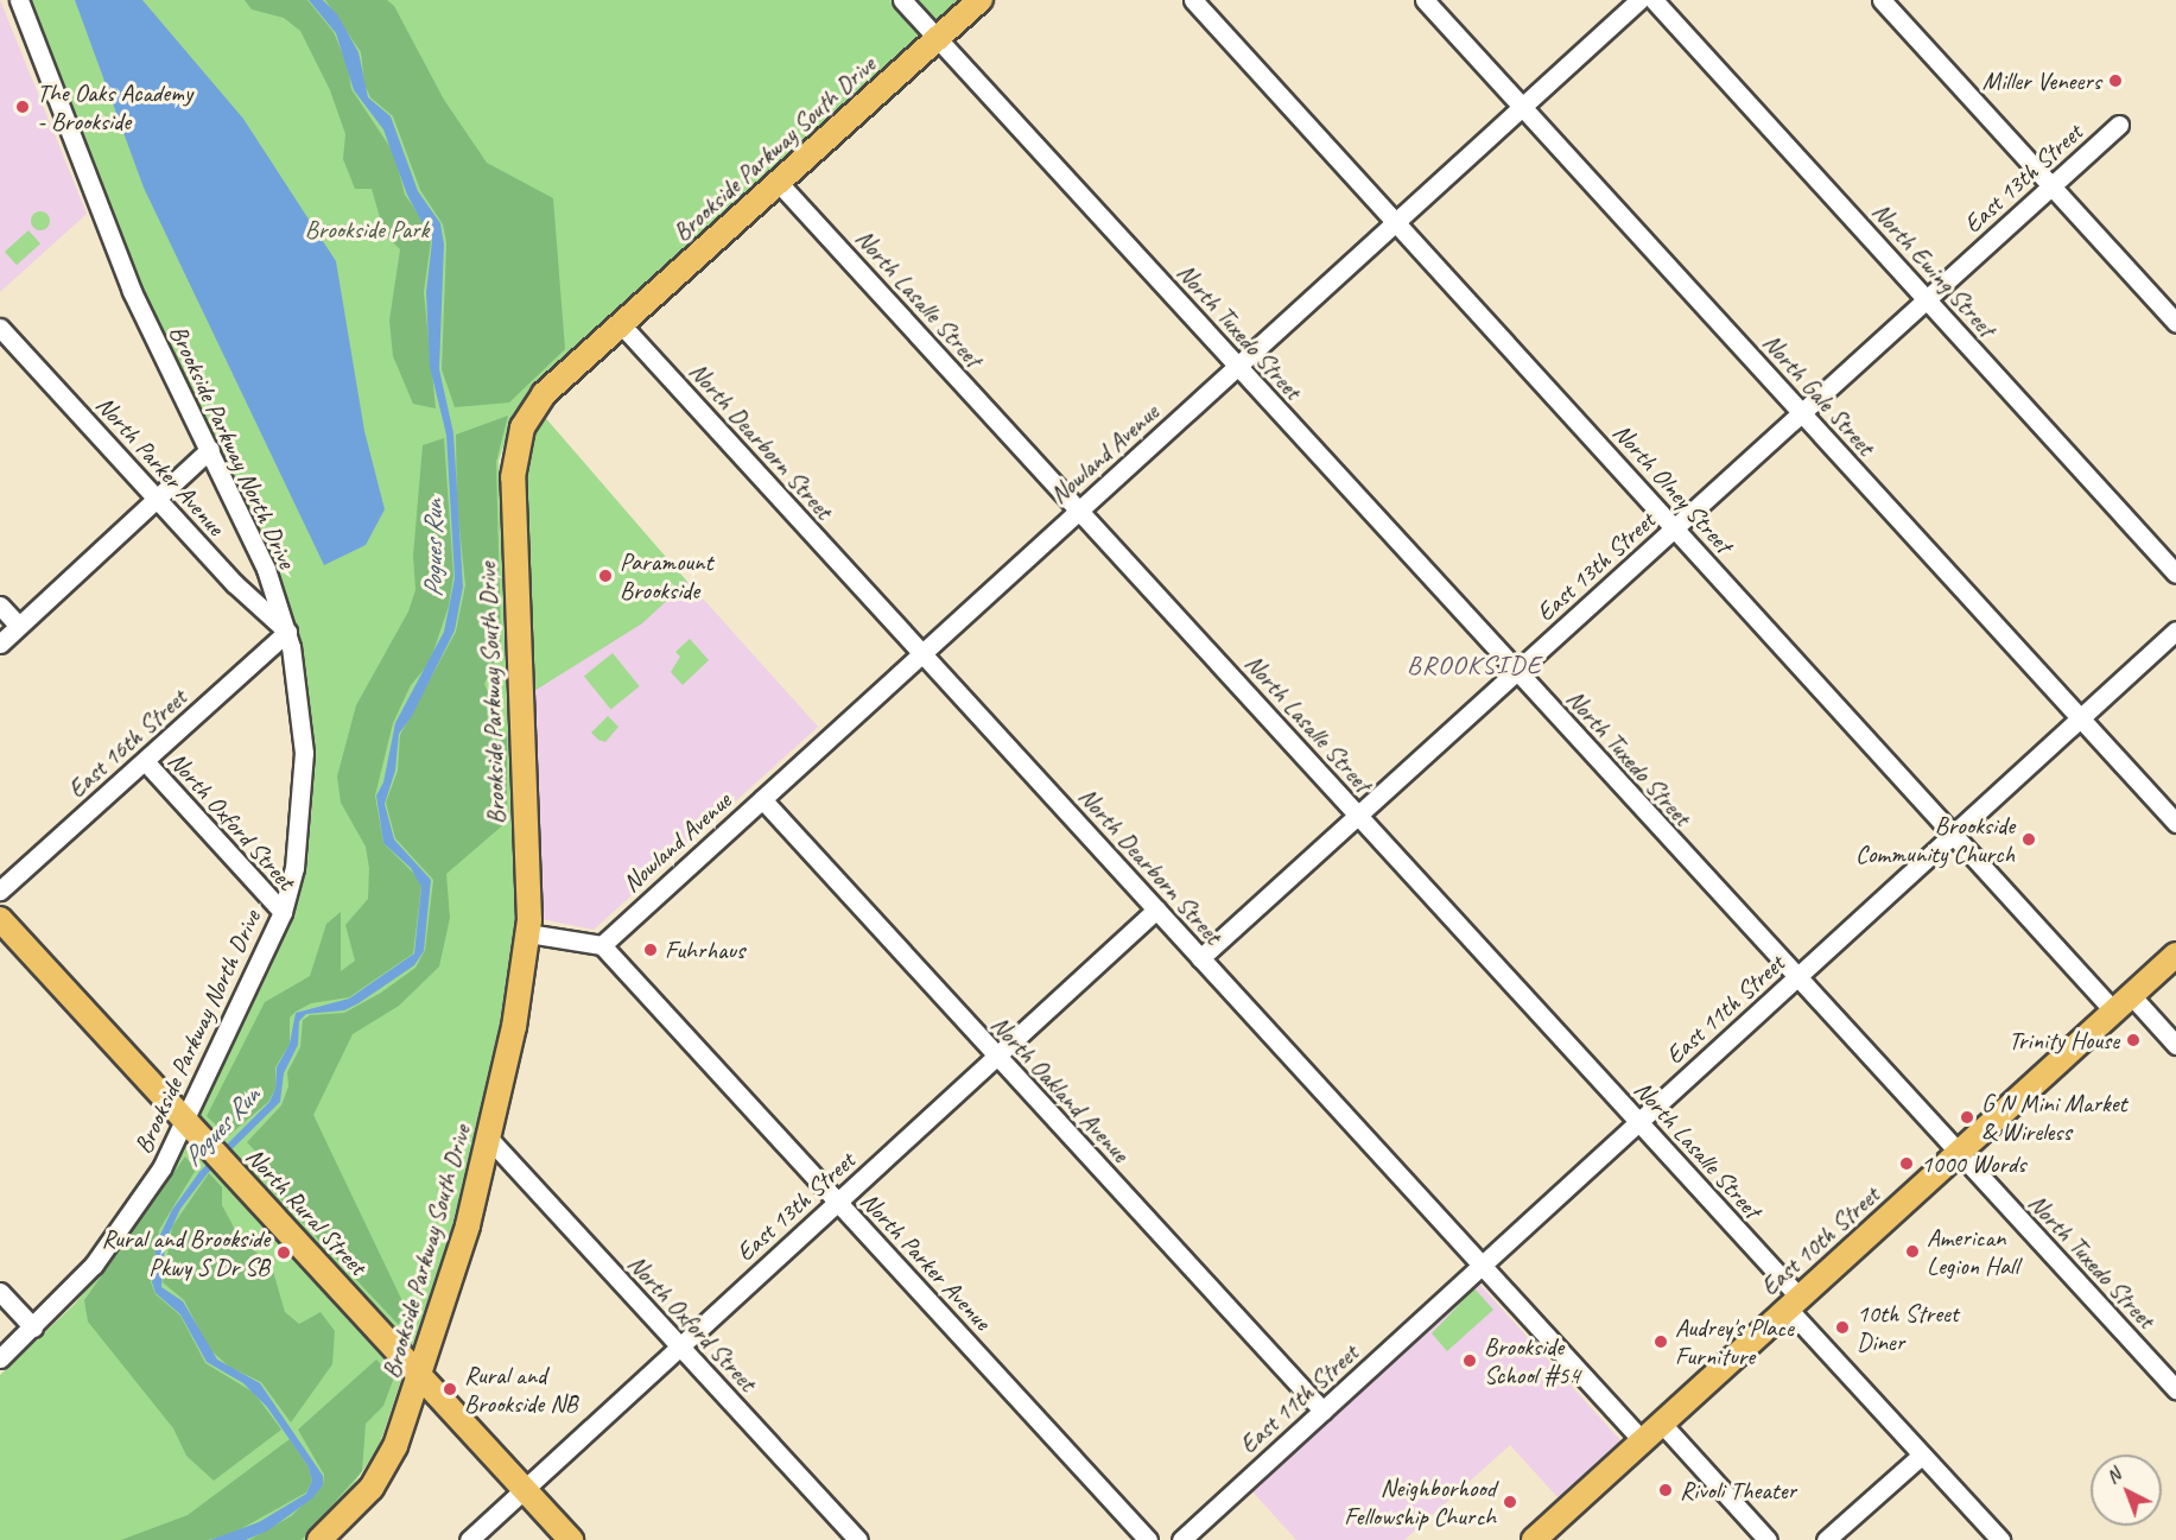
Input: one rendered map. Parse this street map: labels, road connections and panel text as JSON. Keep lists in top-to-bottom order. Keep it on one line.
{"streets":{"main road":["Brookside Parkway South Drive","North Rural Street","East 10th Street"],"street":["East 13th Street","North Ewing Street","North Lasalle Street","North Tuxedo Street","North Gale Street","North Dearborn Street","Brookside Parkway North Drive","Nowland Avenue","North Parker Avenue","North Olney Street","East 16th Street","North Oxford Street","East 11th Street","North Oakland Avenue"]},"crossings":[["Brookside Parkway South Drive","North Lasalle Street"],["Brookside Parkway South Drive","North Tuxedo Street"],["Brookside Parkway South Drive","North Dearborn Street"],["Brookside Parkway South Drive","North Oxford Street"],["Brookside Parkway South Drive","North Rural Street"],["East 13th Street","North Ewing Street"],["East 13th Street","North Lasalle Street"],["East 13th Street","North Tuxedo Street"],["East 13th Street","North Gale Street"],["East 13th Street","North Dearborn Street"],["East 13th Street","North Parker Avenue"],["East 13th Street","North Olney Street"],["East 13th Street","North Oxford Street"],["East 13th Street","North Oakland Avenue"],["East 13th Street","North Rural Street"],["North Lasalle Street","Nowland Avenue"],["North Lasalle Street","East 11th Street"],["North Lasalle Street","East 10th Street"],["North Tuxedo Street","Nowland Avenue"],["North Tuxedo Street","East 11th Street"],["North Tuxedo Street","East 10th Street"],["North Gale Street","Nowland Avenue"],["North Gale Street","East 11th Street"],["North Dearborn Street","Nowland Avenue"],["North Dearborn Street","East 11th Street"],["North Dearborn Street","East 10th Street"],["Brookside Parkway North Drive","North Parker Avenue"],["Brookside Parkway North Drive","East 16th Street"],["Brookside Parkway North Drive","North Oxford Street"],["Brookside Parkway North Drive","North Rural Street"],["Nowland Avenue","North Parker Avenue"],["Nowland Avenue","North Olney Street"],["Nowland Avenue","North Oakland Avenue"],["North Parker Avenue","East 16th Street"],["North Olney Street","East 11th Street"],["North Olney Street","East 10th Street"],["East 16th Street","North Oxford Street"],["East 11th Street","North Oakland Avenue"]],"districts":["BROOKSIDE"],"water":["Pogues Run"],"parks":["Brookside Park"],"places":["Miller Veneers","The Oaks Academy - Brookside","Paramount Brookside","Brookside Community Church","Fuhrhaus","Trinity House","G N Mini Market & Wireless","1000 Words","American Legion Hall","Rural and Brookside Pkwy S Dr SB","10th Street Diner","Audrey's Place Furniture","Brookside School #54","Rural and Brookside NB","Rivoli Theater","Neighborhood Fellowship Church"],"north":"top left"}
